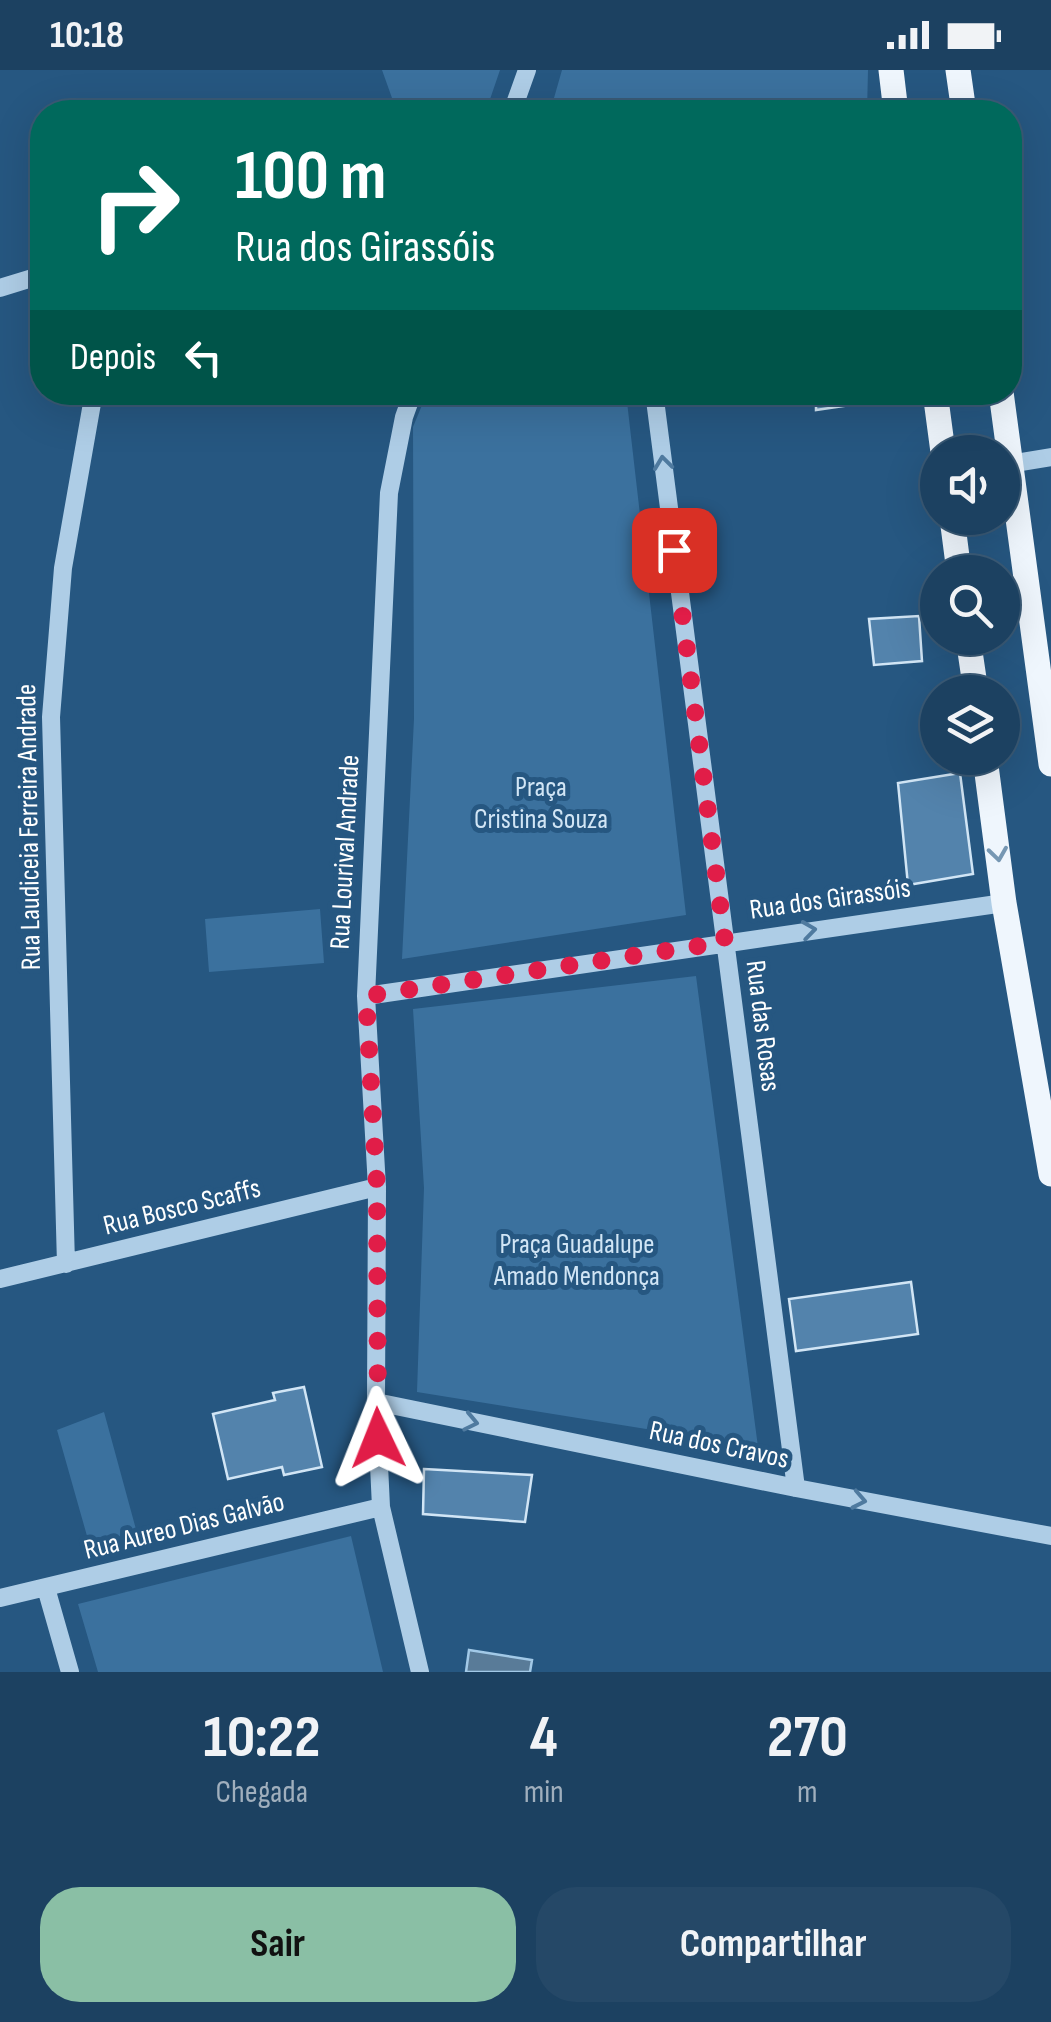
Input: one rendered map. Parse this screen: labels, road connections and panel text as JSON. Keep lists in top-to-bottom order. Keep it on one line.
{"streets":{"street":["Rua Laudiceia Ferreira Andrade","Rua Lourival Andrade","Rua dos Girassóis","Rua das Rosas","Rua Bosco Scaffs","Rua dos Cravos","Rua Aureo Dias Galvão"]},"crossings":[["Rua Laudiceia Ferreira Andrade","Rua Bosco Scaffs"],["Rua Lourival Andrade","Rua dos Girassóis"],["Rua Lourival Andrade","Rua Bosco Scaffs"],["Rua Lourival Andrade","Rua dos Cravos"],["Rua Lourival Andrade","Rua Aureo Dias Galvão"],["Rua dos Girassóis","Rua das Rosas"],["Rua das Rosas","Rua dos Cravos"]],"one_way":["Rua dos Girassóis","Rua das Rosas","Rua dos Cravos"],"parks":["Praça Cristina Souza","Praça Guadalupe Amado Mendonça"],"page":{"status":"10:18","turn":["100 m","Rua dos Girassóis"],"then":"Depois","eta":["10:22","Chegada","4","min","270","m"],"buttons":["Sair","Compartilhar"]}}
